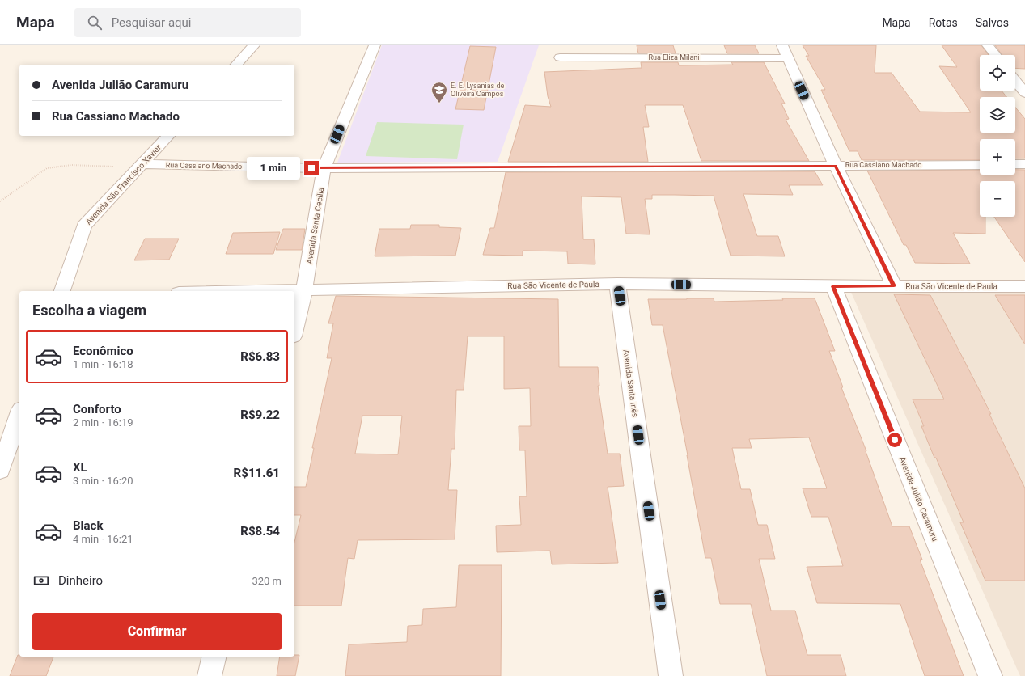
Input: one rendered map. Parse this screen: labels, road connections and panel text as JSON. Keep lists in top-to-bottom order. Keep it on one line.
{"streets":{"street":["Rua Eliza Milani","Rua Cassiano Machado","Avenida São Francisco Xavier","Avenida Santa Cecília","Rua São Vicente de Paula","Avenida Santa Inês","Avenida Julião Caramuru"]},"crossings":[["Rua Cassiano Machado","Avenida São Francisco Xavier"],["Rua Cassiano Machado","Avenida Santa Cecília"],["Avenida Santa Cecília","Rua São Vicente de Paula"],["Rua São Vicente de Paula","Avenida Santa Inês"],["Rua São Vicente de Paula","Avenida Julião Caramuru"]],"places":{"school or university":["E. E. Lysanias de Oliveira Campos"]},"page":{"header":"Mapa","search":"Pesquisar aqui","nav":["Mapa","Rotas","Salvos"],"map_buttons":["+","−"],"banner":["Avenida Julião Caramuru","Rua Cassiano Machado"],"bubble":"1 min","heading":"Escolha a viagem","list":[{"name":"Econômico","note":"1 min · 16:18","value":"R$6.83"},{"name":"Conforto","note":"2 min · 16:19","value":"R$9.22"},{"name":"XL","note":"3 min · 16:20","value":"R$11.61"},{"name":"Black","note":"4 min · 16:21","value":"R$8.54"}],"pay":["Dinheiro","320 m"],"buttons":"Confirmar"}}
